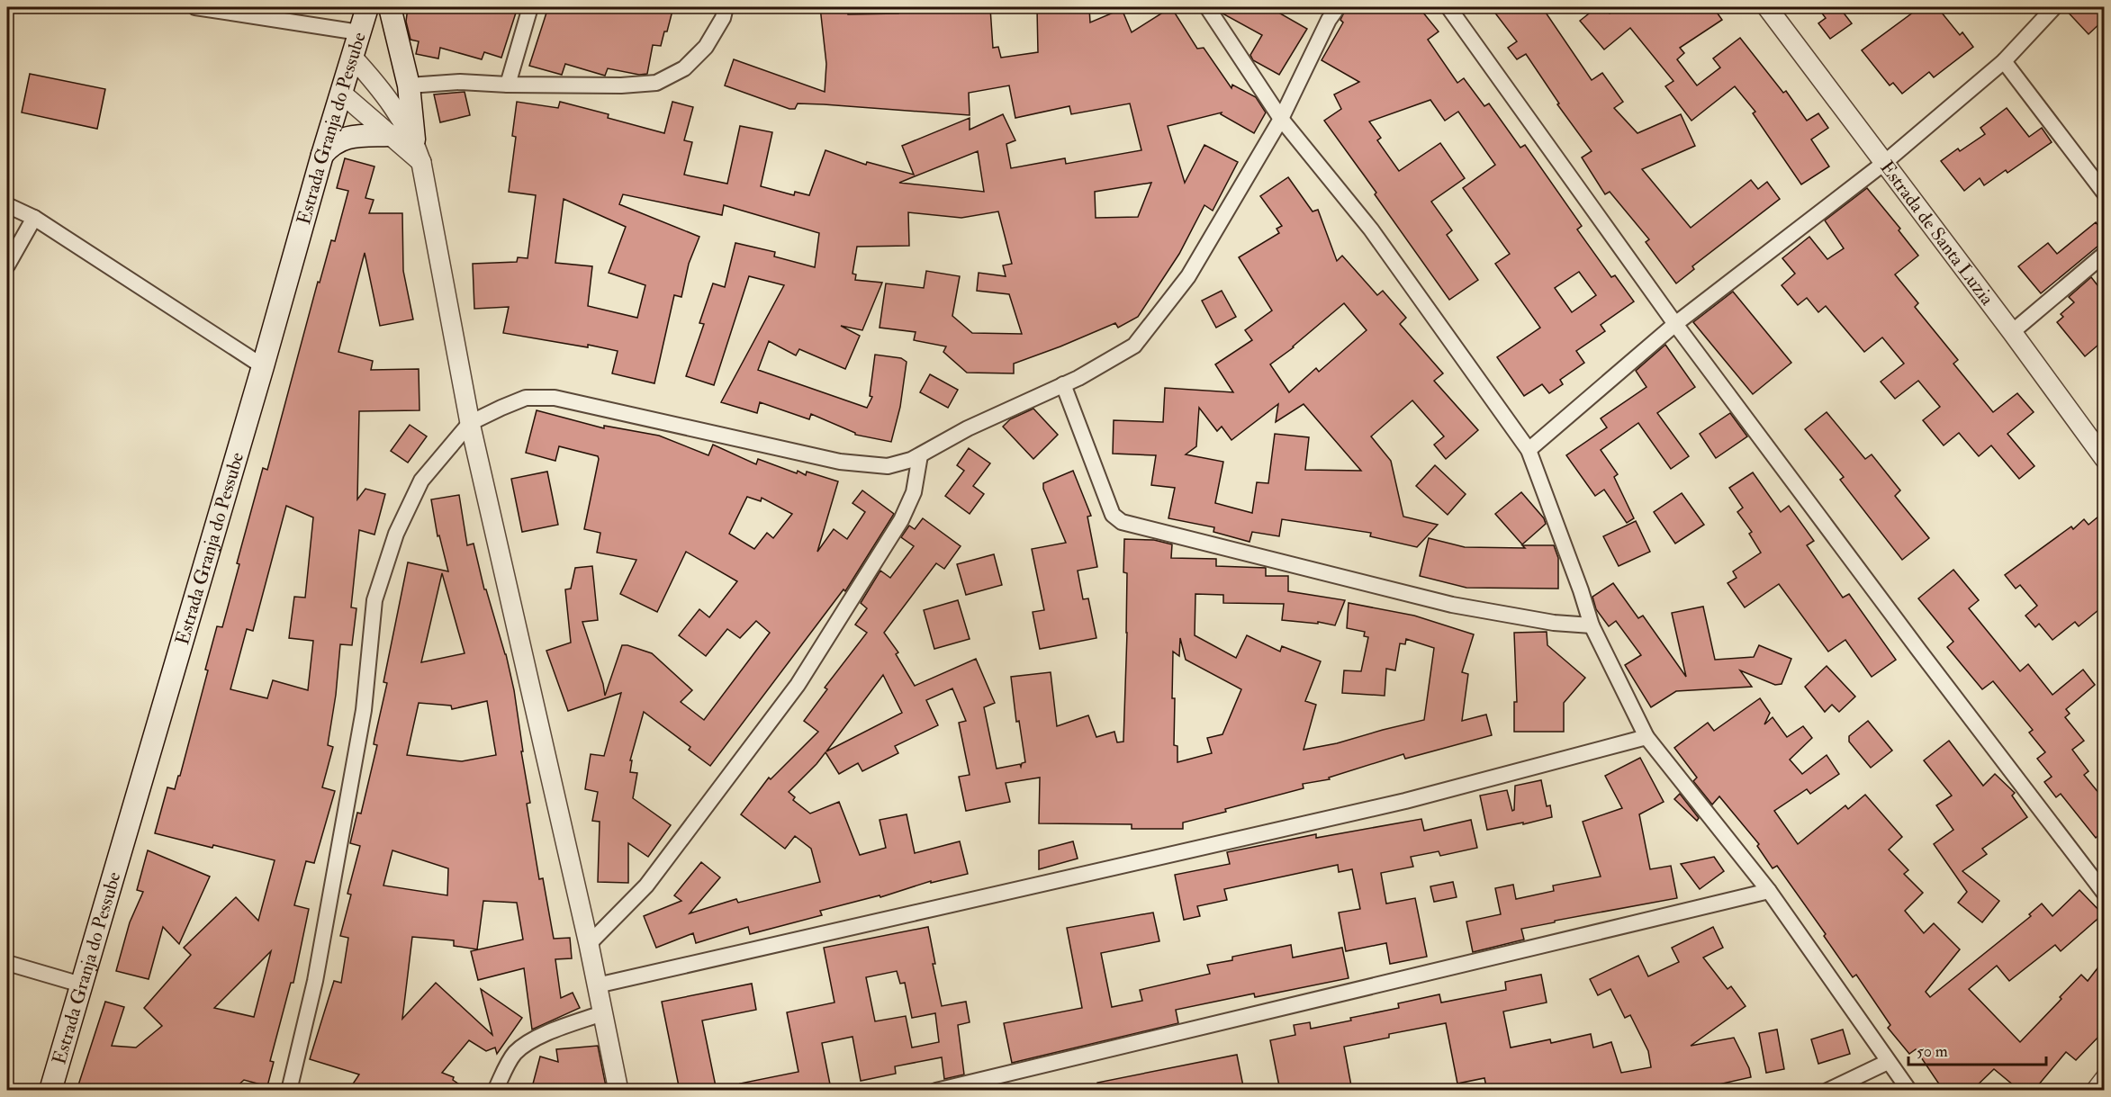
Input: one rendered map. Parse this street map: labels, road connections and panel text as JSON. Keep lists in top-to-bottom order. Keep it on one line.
{"streets":{"main road":["Estrada Granja do Pessube"],"street":["Estrada de Santa Luzia"]},"scale_bar":"50 m"}
